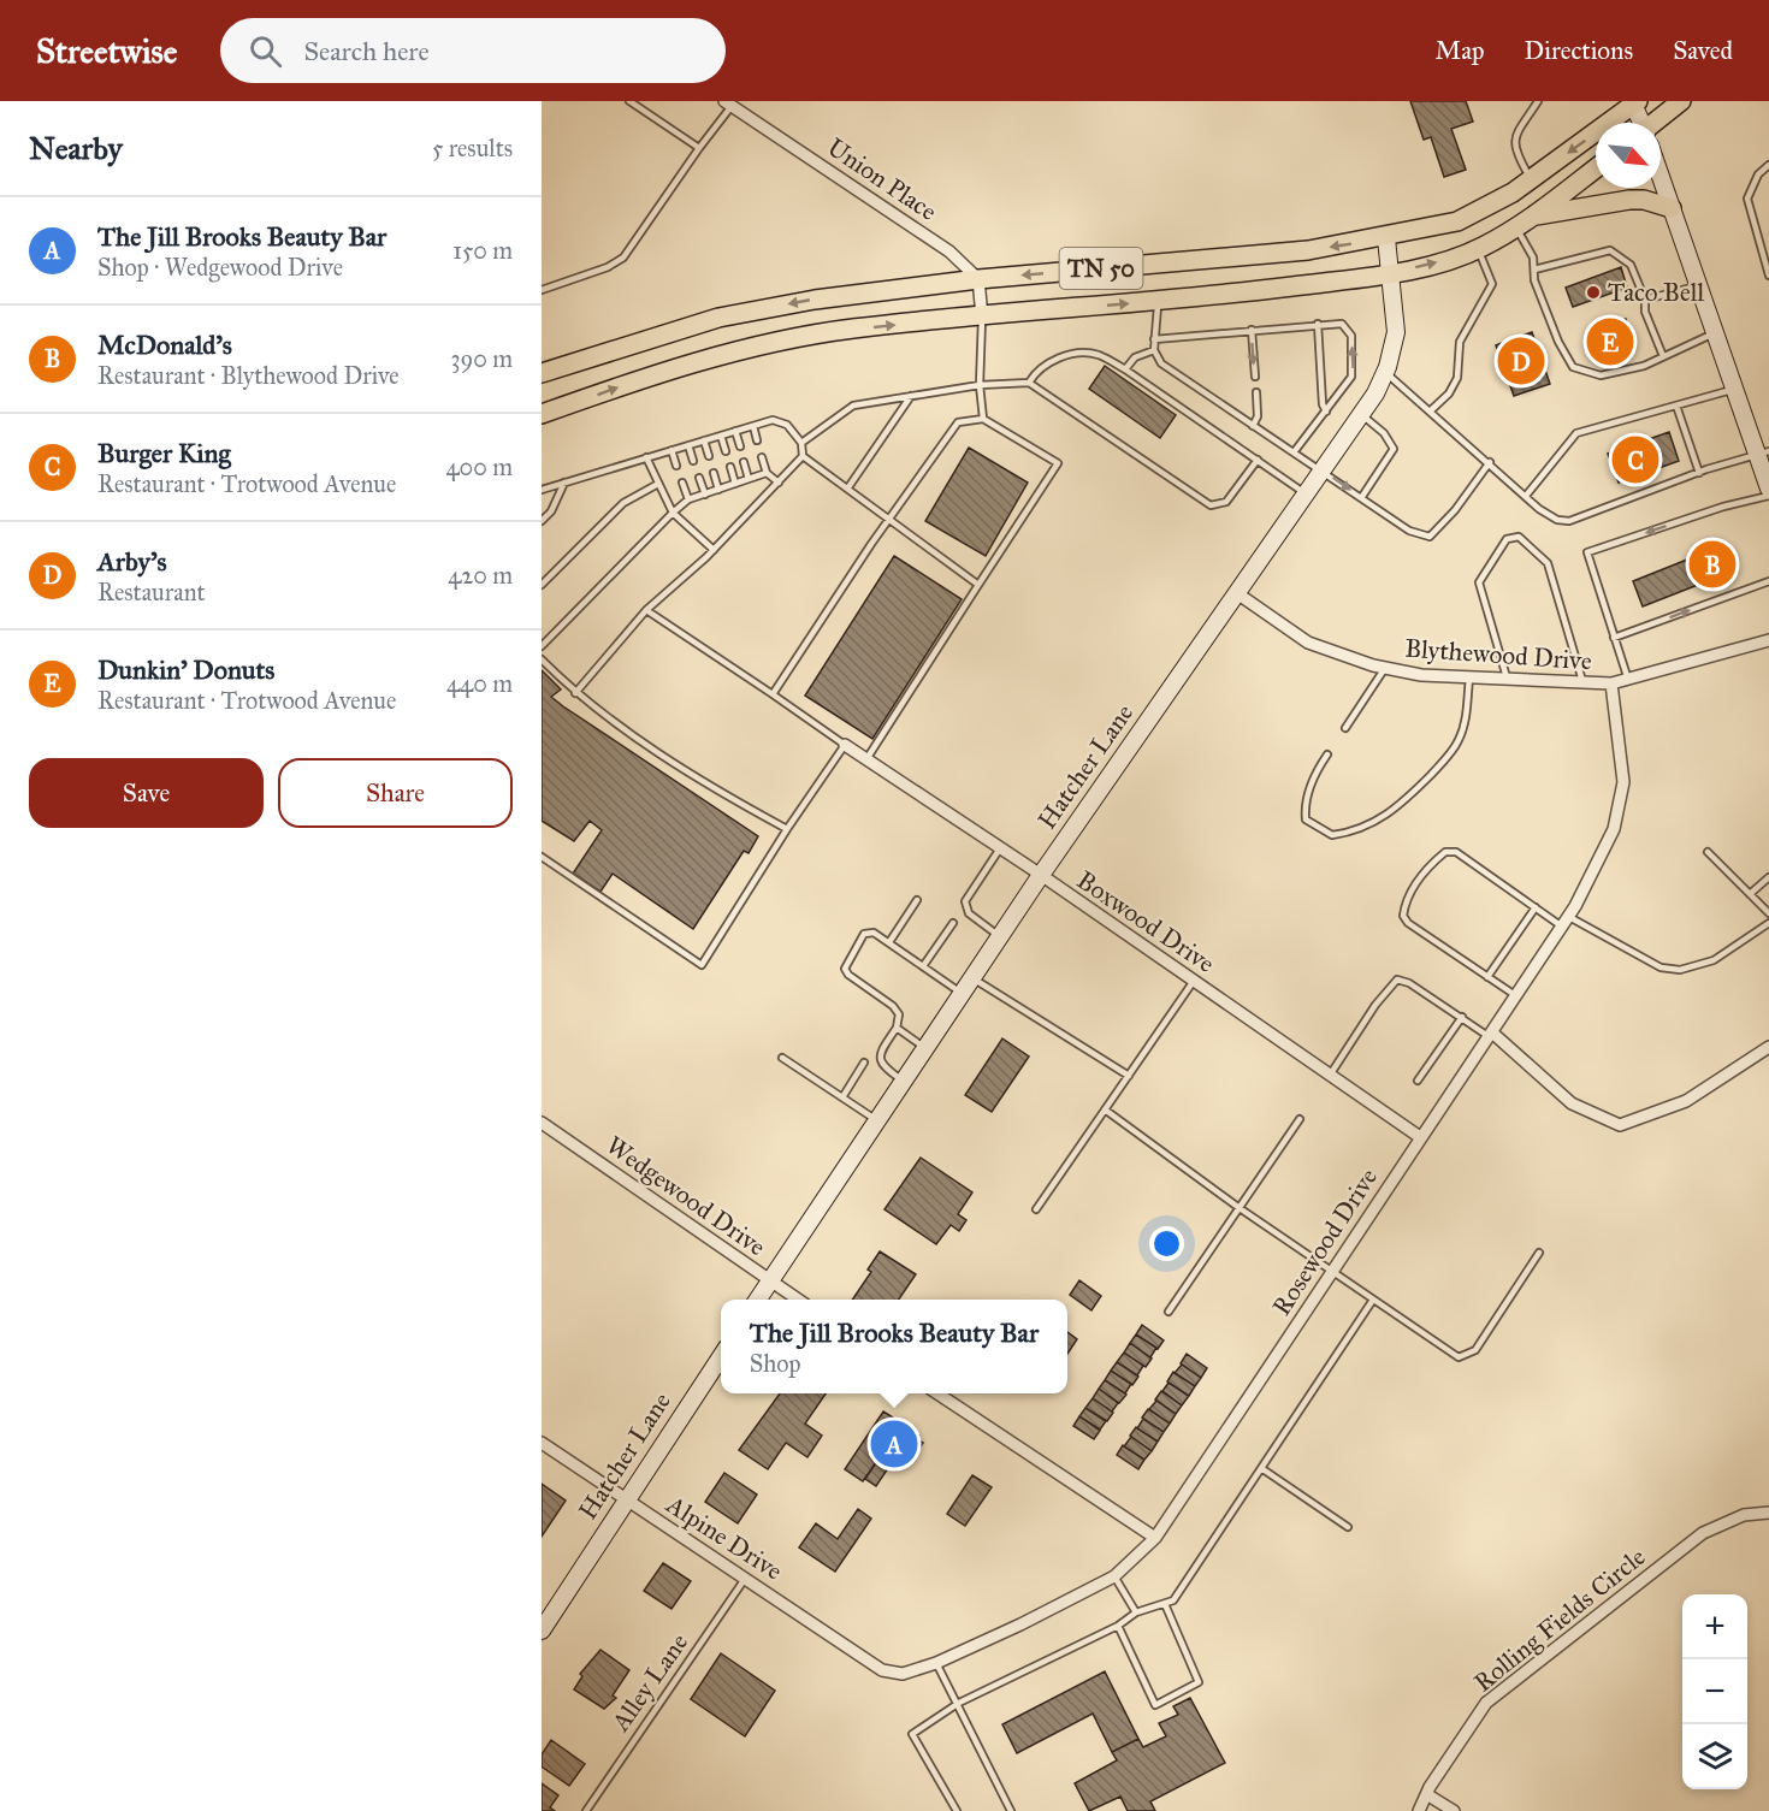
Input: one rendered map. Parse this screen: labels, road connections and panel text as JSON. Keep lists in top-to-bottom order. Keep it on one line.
{"streets":{"main road":["TN 50"],"street":["Union Place","Blythewood Drive","Hatcher Lane","Boxwood Drive","Wedgewood Drive","Rosewood Drive","Alpine Drive","Rolling Fields Circle"],"lane":["Alley Lane"]},"crossings":[["Union Place","TN 50"],["TN 50","Hatcher Lane"],["Blythewood Drive","Hatcher Lane"],["Blythewood Drive","Rosewood Drive"],["Hatcher Lane","Boxwood Drive"],["Hatcher Lane","Wedgewood Drive"],["Hatcher Lane","Alpine Drive"],["Boxwood Drive","Rosewood Drive"],["Rosewood Drive","Alpine Drive"],["Alpine Drive","Alley Lane"]],"places":["Taco Bell"],"north":"bottom right","page":{"header":"Streetwise","search":"Search here","nav":["Map","Directions","Saved"],"heading":["Nearby","5 results"],"list":[{"mark":"A","name":"The Jill Brooks Beauty Bar","note":"Shop · Wedgewood Drive","value":"150 m"},{"mark":"B","name":"McDonald's","note":"Restaurant · Blythewood Drive","value":"390 m"},{"mark":"C","name":"Burger King","note":"Restaurant · Trotwood Avenue","value":"400 m"},{"mark":"D","name":"Arby's","note":"Restaurant","value":"420 m"},{"mark":"E","name":"Dunkin' Donuts","note":"Restaurant · Trotwood Avenue","value":"440 m"}],"pins":["E","D","C","B","A"],"buttons":["Save","Share"],"popup":["The Jill Brooks Beauty Bar","Shop"],"map_buttons":["+","−"]}}
